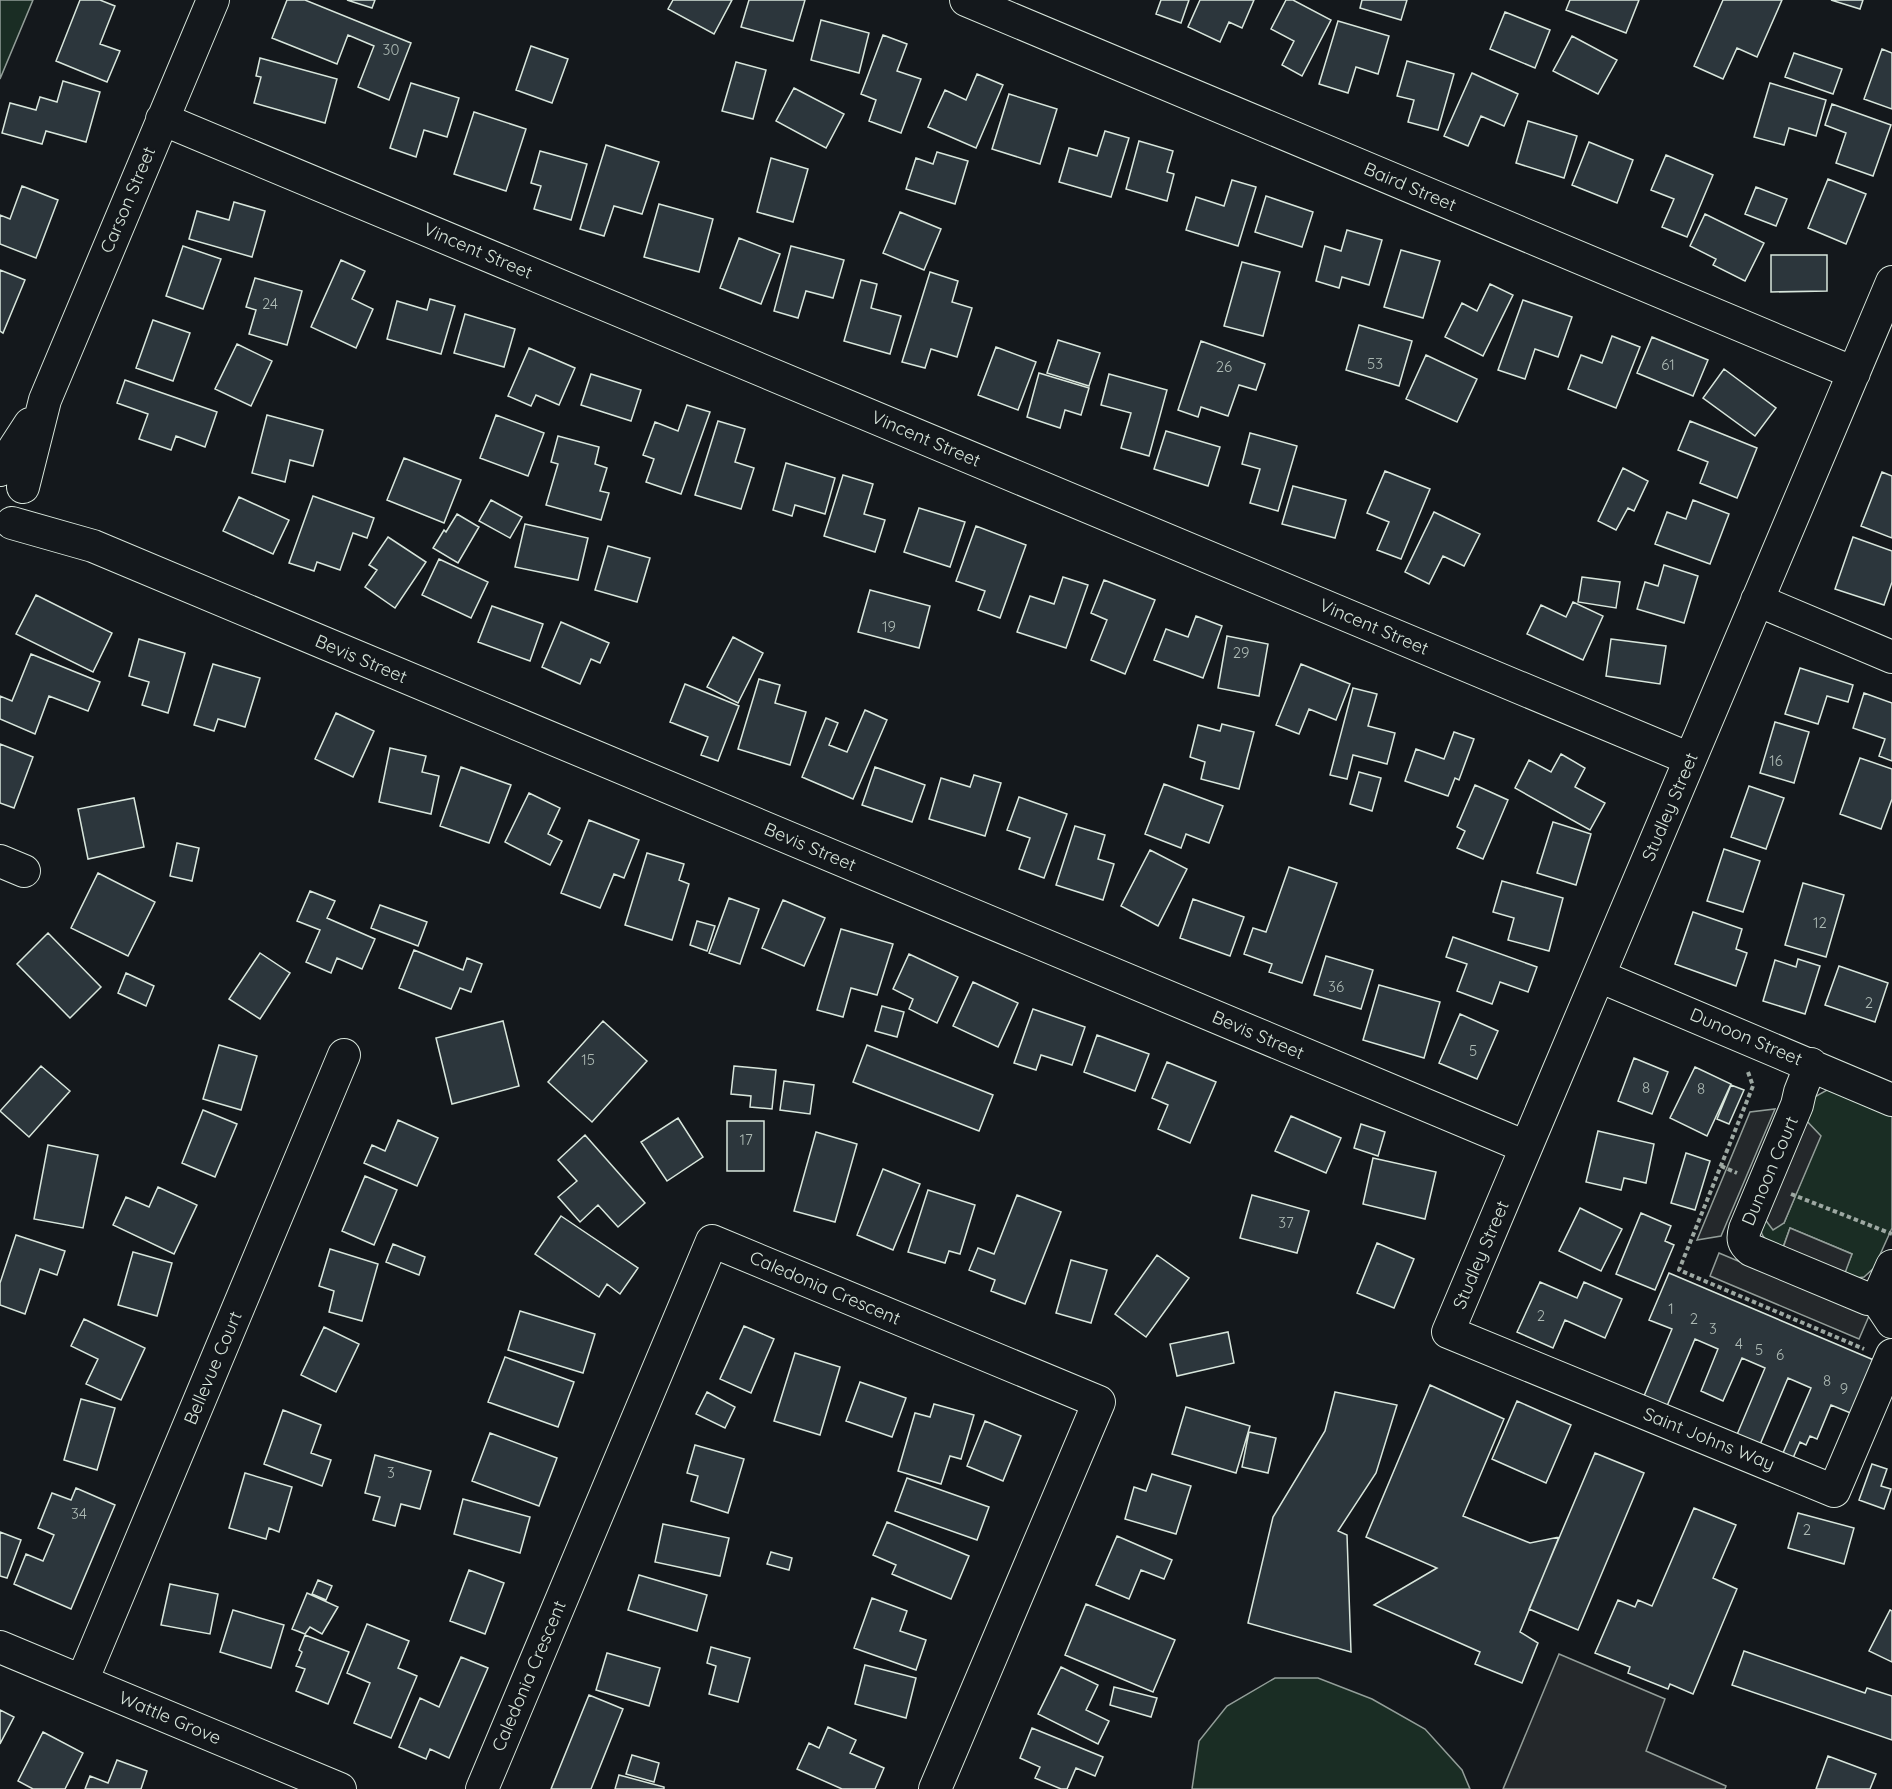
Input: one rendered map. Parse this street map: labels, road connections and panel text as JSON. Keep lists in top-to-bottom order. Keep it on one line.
{"streets":{"street":["Baird Street","Carson Street","Vincent Street","Bevis Street","Studley Street","Dunoon Street","Dunoon Court","Caledonia Crescent","Bellevue Court","Saint Johns Way","Wattle Grove"]},"crossings":[["Baird Street","Studley Street"],["Carson Street","Vincent Street"],["Carson Street","Bevis Street"],["Vincent Street","Studley Street"],["Bevis Street","Studley Street"],["Studley Street","Dunoon Street"],["Studley Street","Saint Johns Way"],["Dunoon Street","Dunoon Court"],["Bellevue Court","Wattle Grove"]],"house_numbers":["30","24","53","61","26","19","29","16","12","36","2","5","15","8","8","17","37","1","2","2","3","4","5","6","8","9","3","34","2"]}
